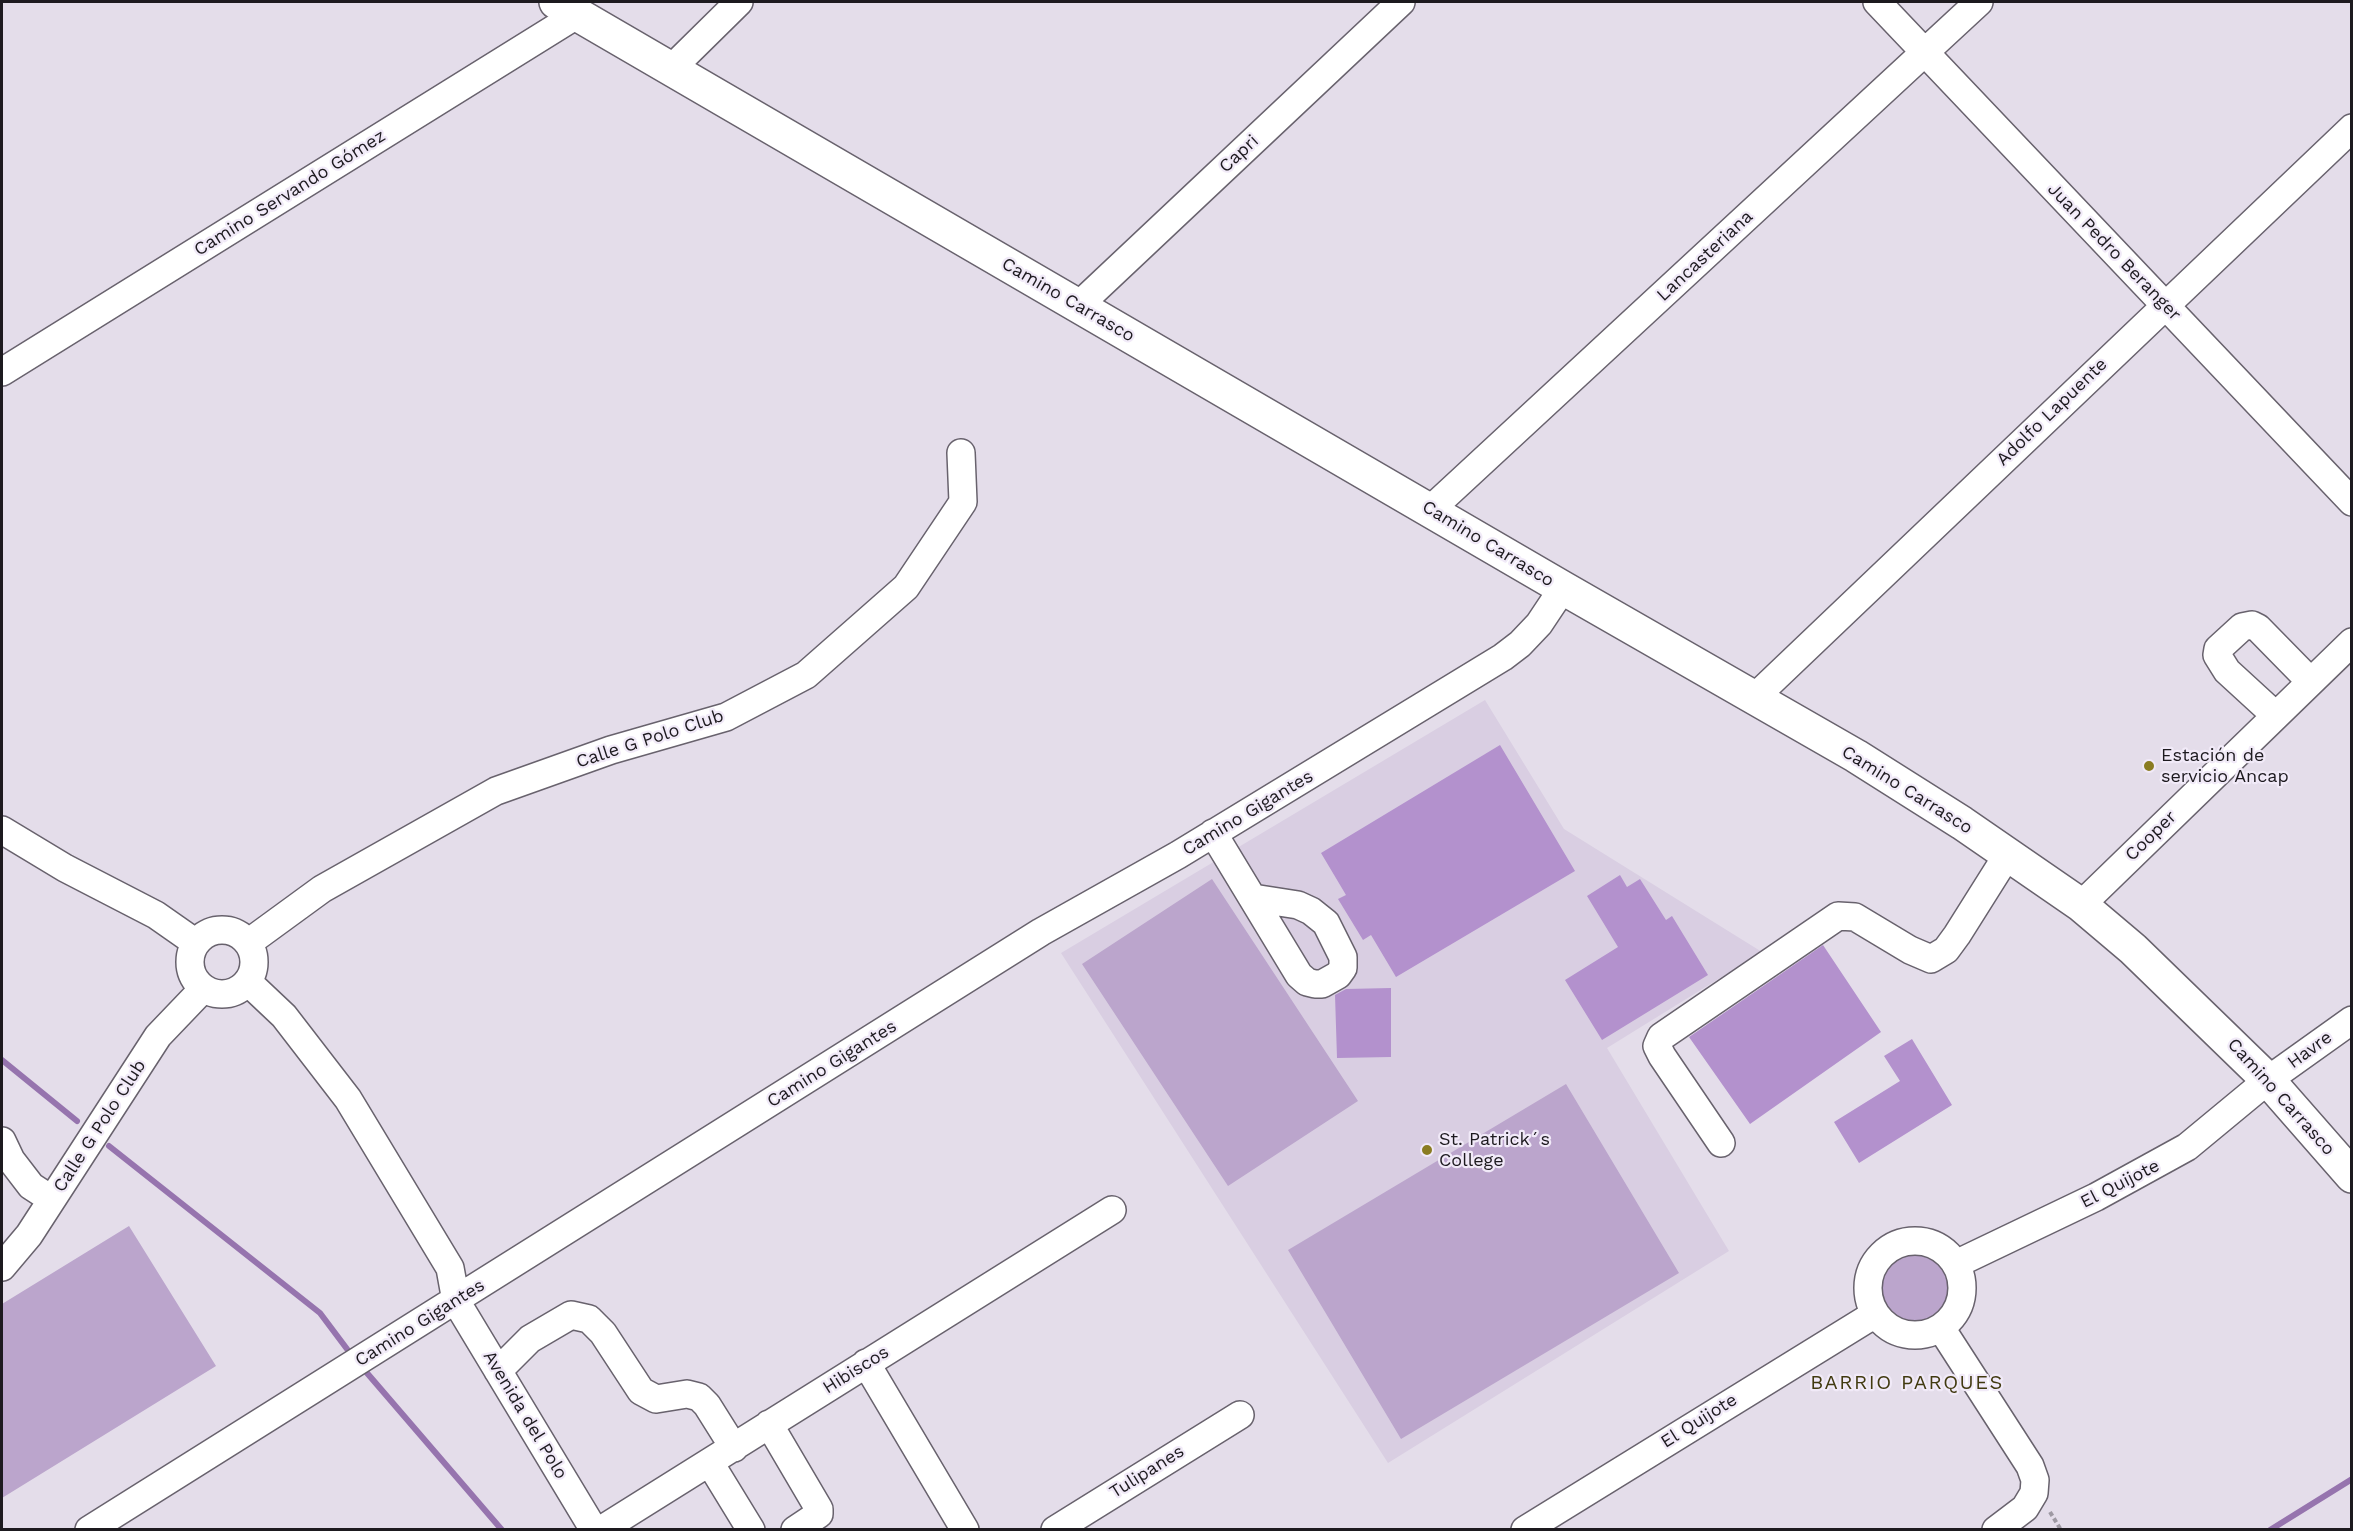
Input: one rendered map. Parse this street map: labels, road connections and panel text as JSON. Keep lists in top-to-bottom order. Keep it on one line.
{"streets":{"main road":["Camino Carrasco"],"street":["Capri","Camino Servando Gómez","Juan Pedro Beranger","Lancasteriana","Adolfo Lapuente","Calle G Polo Club","Camino Gigantes","Cooper","Havre","El Quijote","Hibiscos","Avenida del Polo","Tulipanes"]},"crossings":[["Capri","Camino Carrasco"],["Camino Servando Gómez","Camino Carrasco"],["Juan Pedro Beranger","Lancasteriana"],["Juan Pedro Beranger","Adolfo Lapuente"],["Lancasteriana","Camino Carrasco"],["Camino Carrasco","Adolfo Lapuente"],["Camino Carrasco","Camino Gigantes"],["Camino Carrasco","Cooper"],["Camino Carrasco","Havre"],["Camino Carrasco","El Quijote"],["Camino Gigantes","Avenida del Polo"],["Havre","El Quijote"]],"districts":["BARRIO PARQUES"],"places":["Estación de servicio Ancap","St. Patrick´s College"]}
